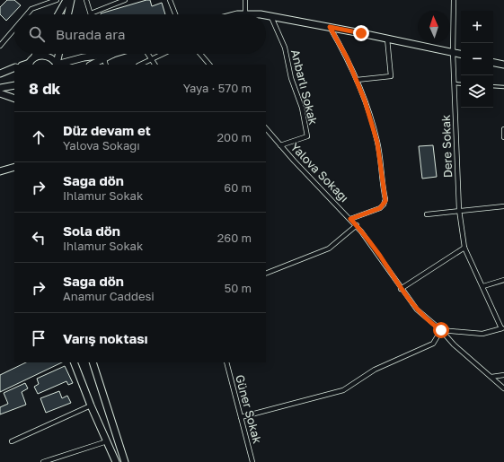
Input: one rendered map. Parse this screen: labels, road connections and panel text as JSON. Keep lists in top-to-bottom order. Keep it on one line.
{"streets":{"street":["Anbarlı Sokak","Dere Sokak","Yalova Sokağı","Güner Sokak"]},"crossings":[["Anbarlı Sokak","Yalova Sokağı"]],"north":"top","page":{"map_buttons":["+","−"],"search":"Burada ara","heading":["8 dk","Yaya · 570 m"],"list":[["Düz devam et","Yalova Sokağı","200 m"],["Sağa dön","Ihlamur Sokak","60 m"],["Sola dön","Ihlamur Sokak","260 m"],["Sağa dön","Anamur Caddesi","50 m"],"Varış noktası"]}}
